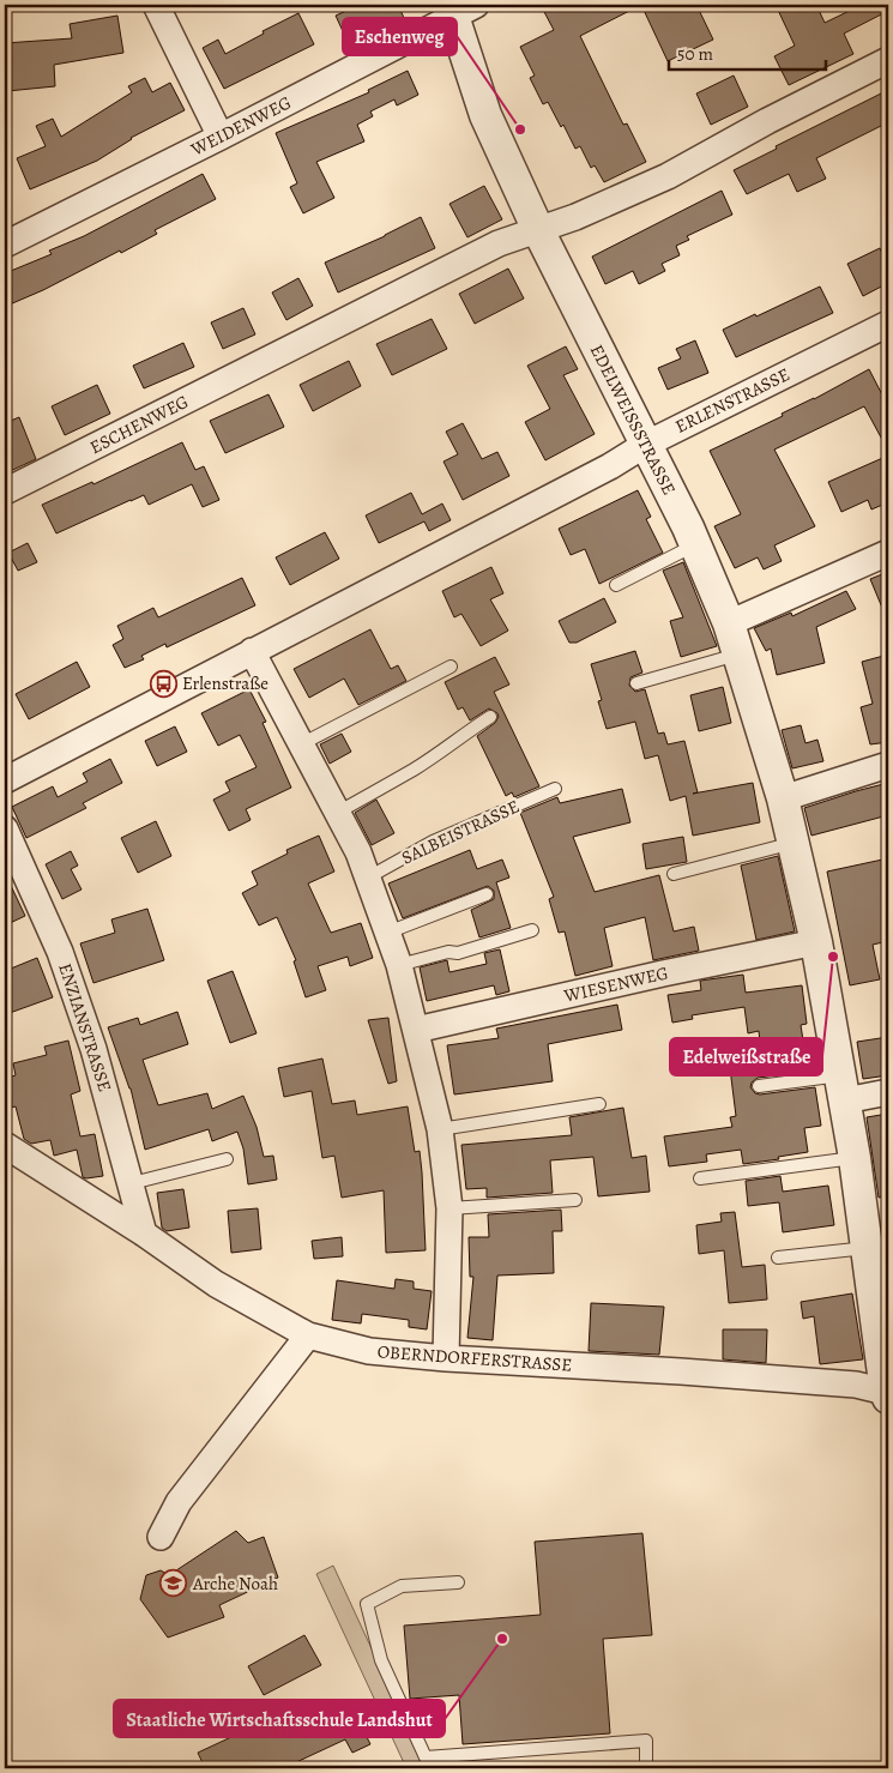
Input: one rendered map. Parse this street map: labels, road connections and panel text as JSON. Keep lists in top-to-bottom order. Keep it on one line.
{"streets":{"street":["WEIDENWEG","ERLENSTRASSE","EDELWEISSSTRASSE","ESCHENWEG","WIESENWEG","ENZIANSTRASSE","OBERNDORFERSTRASSE"],"lane":["SALBEISTRASSE"]},"crossings":[["WEIDENWEG","EDELWEISSSTRASSE"],["ERLENSTRASSE","EDELWEISSSTRASSE"],["EDELWEISSSTRASSE","ESCHENWEG"],["EDELWEISSSTRASSE","WIESENWEG"],["EDELWEISSSTRASSE","OBERNDORFERSTRASSE"],["ENZIANSTRASSE","OBERNDORFERSTRASSE"]],"places":{"other":["Eschenweg","Edelweißstraße","Staatliche Wirtschaftsschule Landshut"],"bus stop":["Erlenstraße"],"school or university":["Arche Noah"]},"scale_bar":"50 m"}
